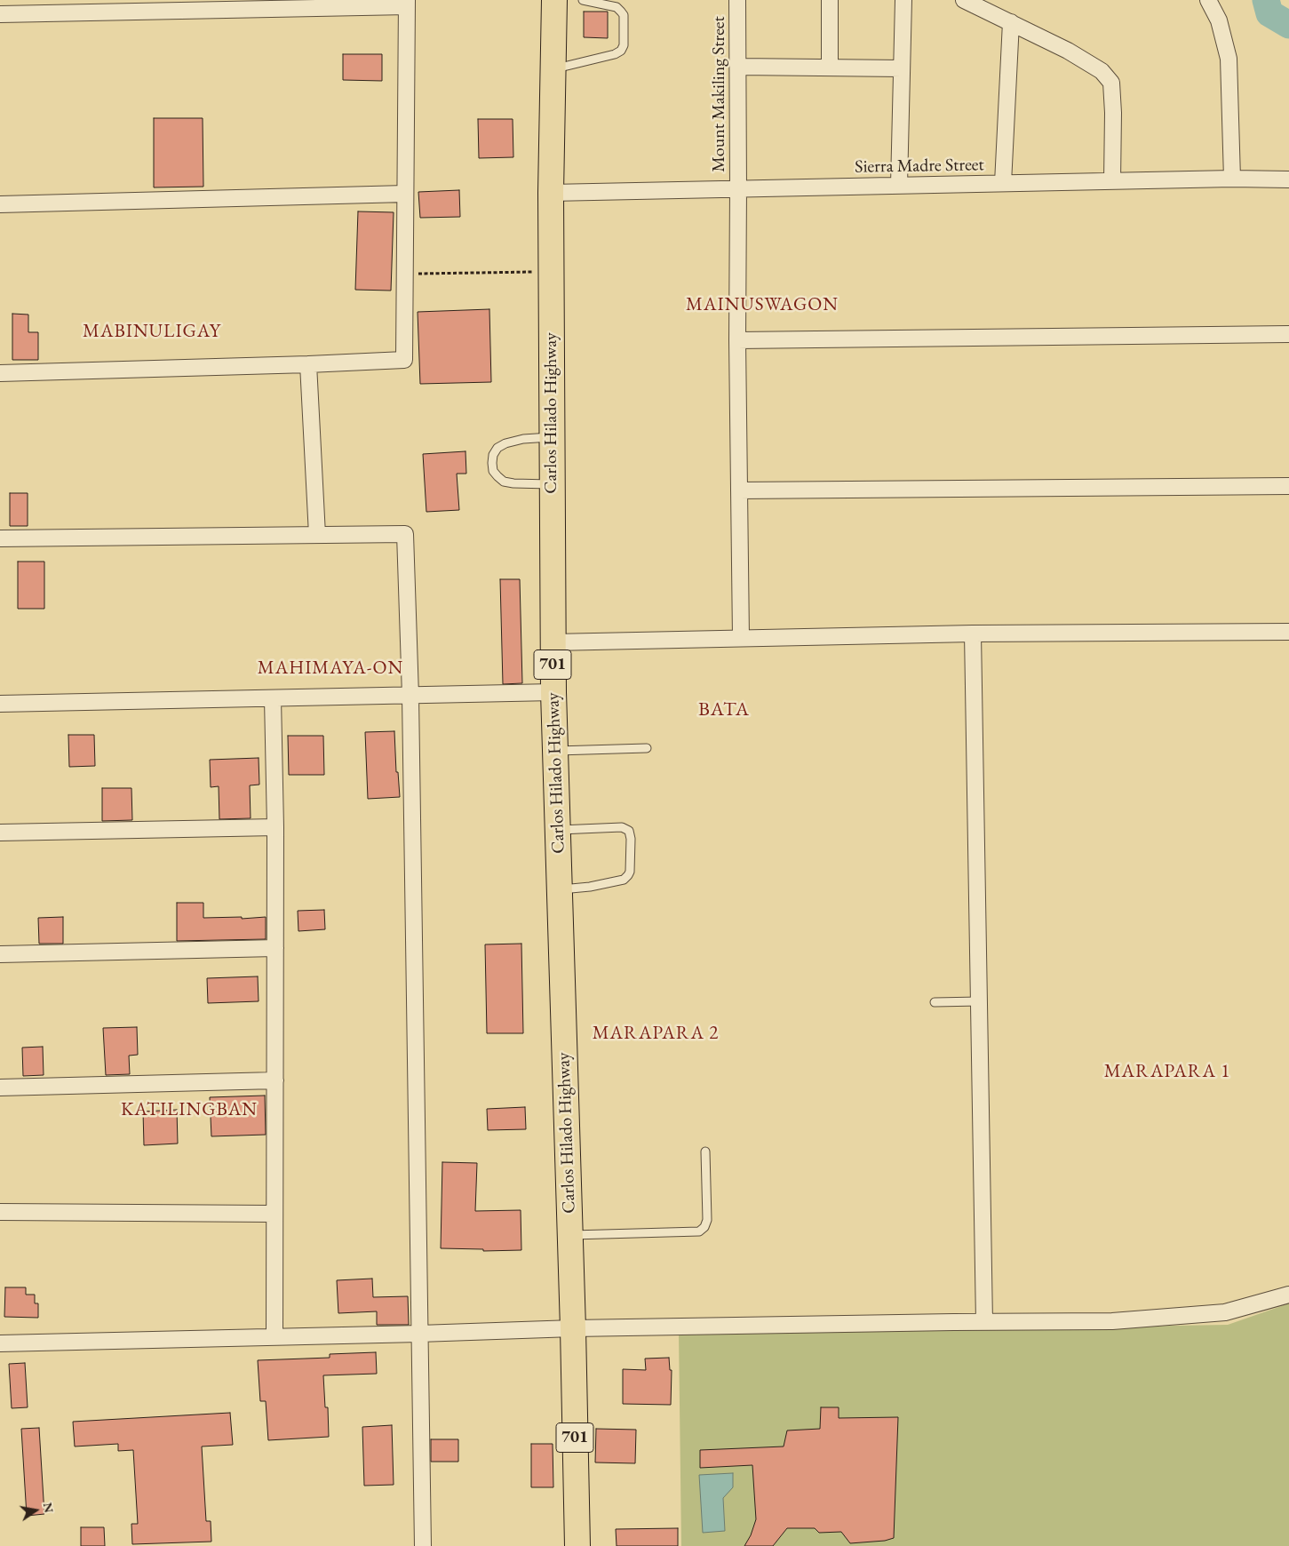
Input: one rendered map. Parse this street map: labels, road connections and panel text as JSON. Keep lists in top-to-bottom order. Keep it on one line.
{"streets":{"main road":["Carlos Hilado Highway","701"],"street":["Mount Makiling Street","Sierra Madre Street"]},"crossings":[["Mount Makiling Street","Sierra Madre Street"],["Sierra Madre Street","Carlos Hilado Highway"]],"districts":["MAINUSWAGON","MABINULIGAY","MAHIMAYA-ON","BATA","MARAPARA 2","MARAPARA 1","KATILINGBAN"],"north":"right"}
